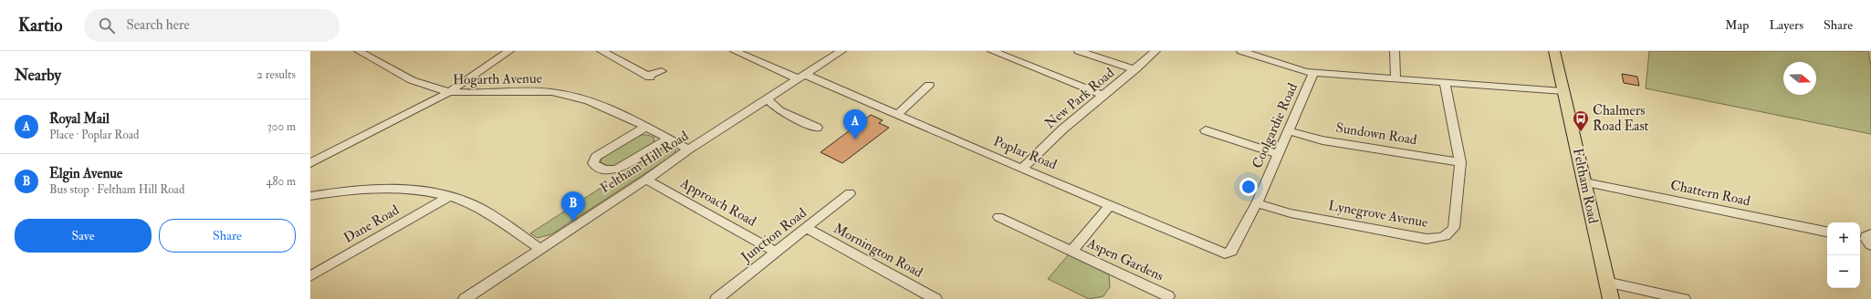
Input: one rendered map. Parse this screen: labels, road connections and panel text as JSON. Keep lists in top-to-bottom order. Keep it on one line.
{"streets":{"main road":["Feltham Road"],"street":["Hogarth Avenue","New Park Road","Coolgardie Road","Sundown Road","Poplar Road","Feltham Hill Road","Chattern Road","Approach Road","Lynegrove Avenue","Dane Road","Junction Road","Mornington Road","Aspen Gardens"]},"crossings":[["Hogarth Avenue","Feltham Hill Road"],["New Park Road","Poplar Road"],["Coolgardie Road","Sundown Road"],["Coolgardie Road","Poplar Road"],["Coolgardie Road","Lynegrove Avenue"],["Sundown Road","Lynegrove Avenue"],["Poplar Road","Feltham Hill Road"],["Poplar Road","Aspen Gardens"],["Feltham Hill Road","Approach Road"],["Feltham Road","Chattern Road"],["Approach Road","Junction Road"],["Junction Road","Mornington Road"]],"places":{"bus stop":["Chalmers Road East"]},"north":"right","page":{"header":"Kartio","search":"Search here","nav":["Map","Layers","Share"],"heading":["Nearby","2 results"],"list":[{"mark":"A","name":"Royal Mail","note":"Place · Poplar Road","value":"300 m"},{"mark":"B","name":"Elgin Avenue","note":"Bus stop · Feltham Hill Road","value":"480 m"}],"pins":["A","B"],"buttons":["Save","Share"],"map_buttons":["+","−"]}}
